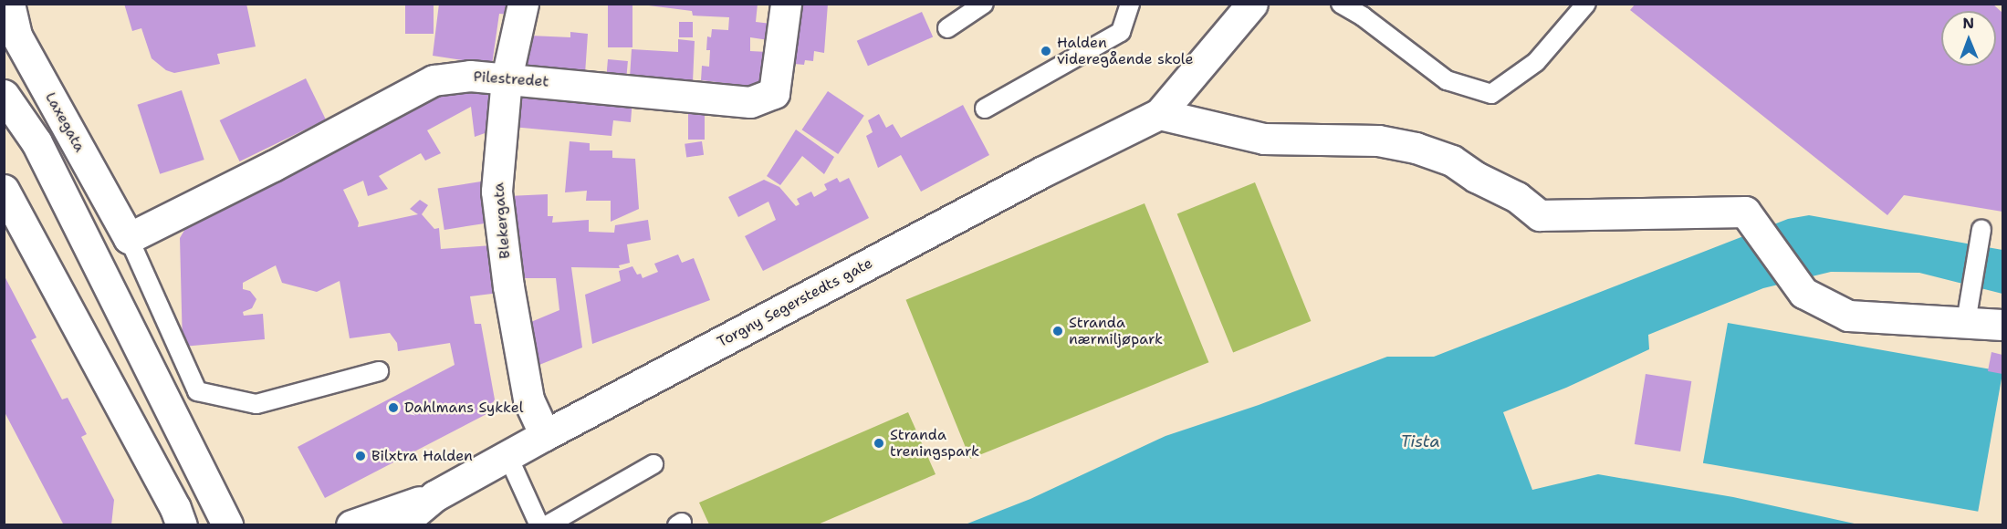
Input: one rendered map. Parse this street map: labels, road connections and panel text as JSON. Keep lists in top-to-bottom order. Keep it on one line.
{"streets":{"street":["Pilestredet","Laxegata","Blekergata","Torgny Segerstedts gate"]},"crossings":[["Pilestredet","Laxegata"],["Pilestredet","Blekergata"],["Blekergata","Torgny Segerstedts gate"]],"water":["Tista"],"places":["Halden videregående skole","Stranda nærmiljøpark","Dahlmans Sykkel","Stranda treningspark","Bilxtra Halden"],"north":"top"}
